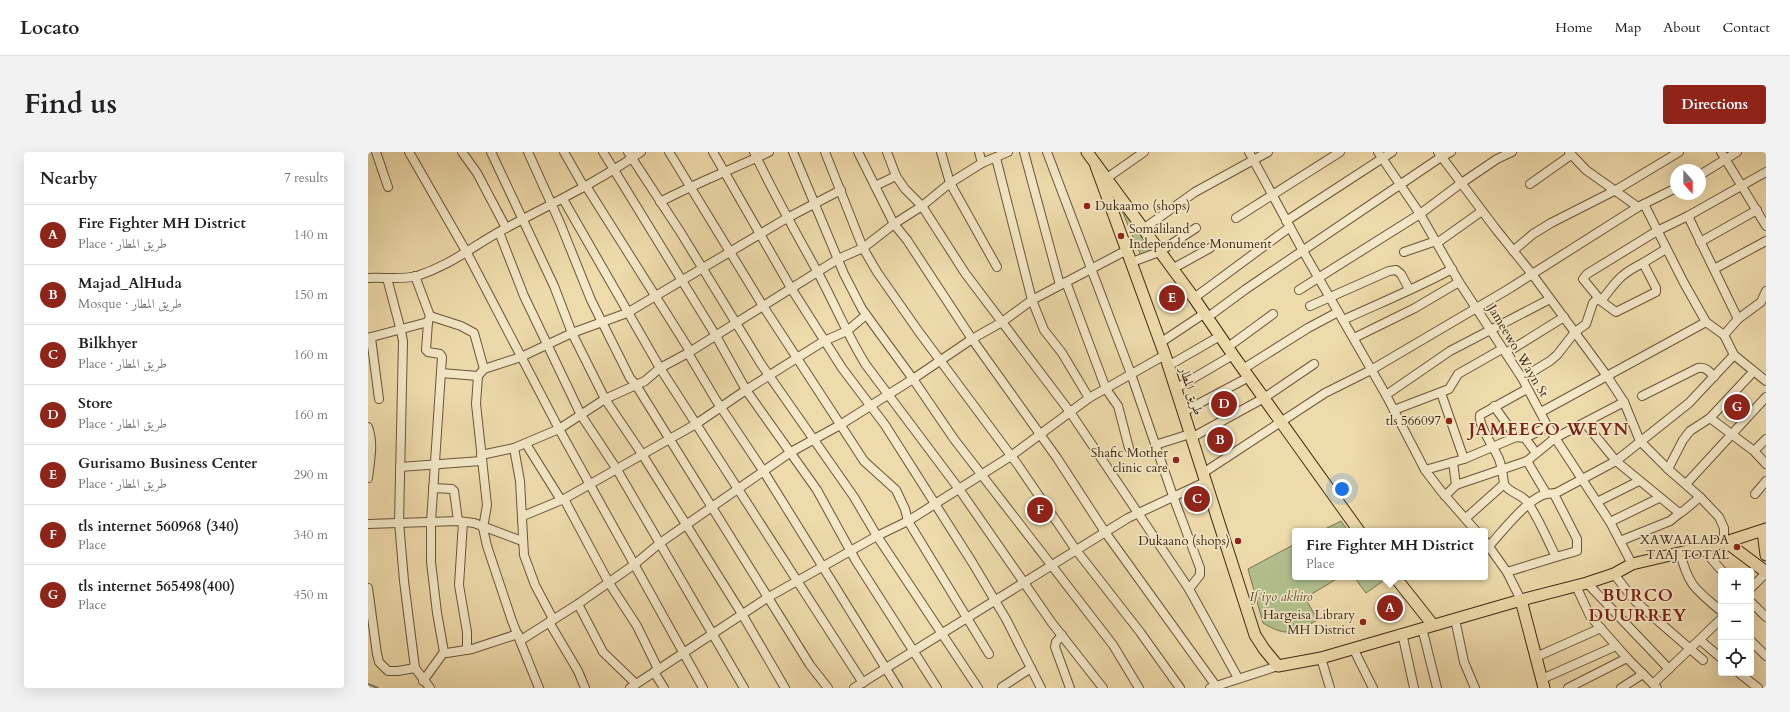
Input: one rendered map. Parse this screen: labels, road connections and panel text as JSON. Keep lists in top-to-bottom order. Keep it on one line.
{"streets":{"main road":["طريق المطار"],"street":["Jameewo_Wayn St"]},"districts":["JAMEECO WEYN","BURCO DUURREY"],"parks":["If iyo akhiro"],"places":["Dukaamo (shops)","Somaliland Independence Monument","tls 566097","Shafic Mother clinic care","Dukaano (shops)","XAWAALADA TAAJ TOTAL","Hargeisa Library MH District"],"north":"bottom","page":{"header":"Locato","nav":["Home","Map","About","Contact"],"title":"Find us","buttons":"Directions","heading":["Nearby","7 results"],"list":[{"mark":"A","name":"Fire Fighter MH District","note":"Place · طريق المطار","value":"140 m"},{"mark":"B","name":"Majad_AlHuda","note":"Mosque · طريق المطار","value":"150 m"},{"mark":"C","name":"Bilkhyer","note":"Place · طريق المطار","value":"160 m"},{"mark":"D","name":"Store","note":"Place · طريق المطار","value":"160 m"},{"mark":"E","name":"Gurisamo Business Center","note":"Place · طريق المطار","value":"290 m"},{"mark":"F","name":"tls internet 560968 (340)","note":"Place","value":"340 m"},{"mark":"G","name":"tls internet 565498(400)","note":"Place","value":"450 m"}],"pins":["E","D","G","B","C","F","A"],"popup":["Fire Fighter MH District","Place"],"map_buttons":["+","−"]}}
